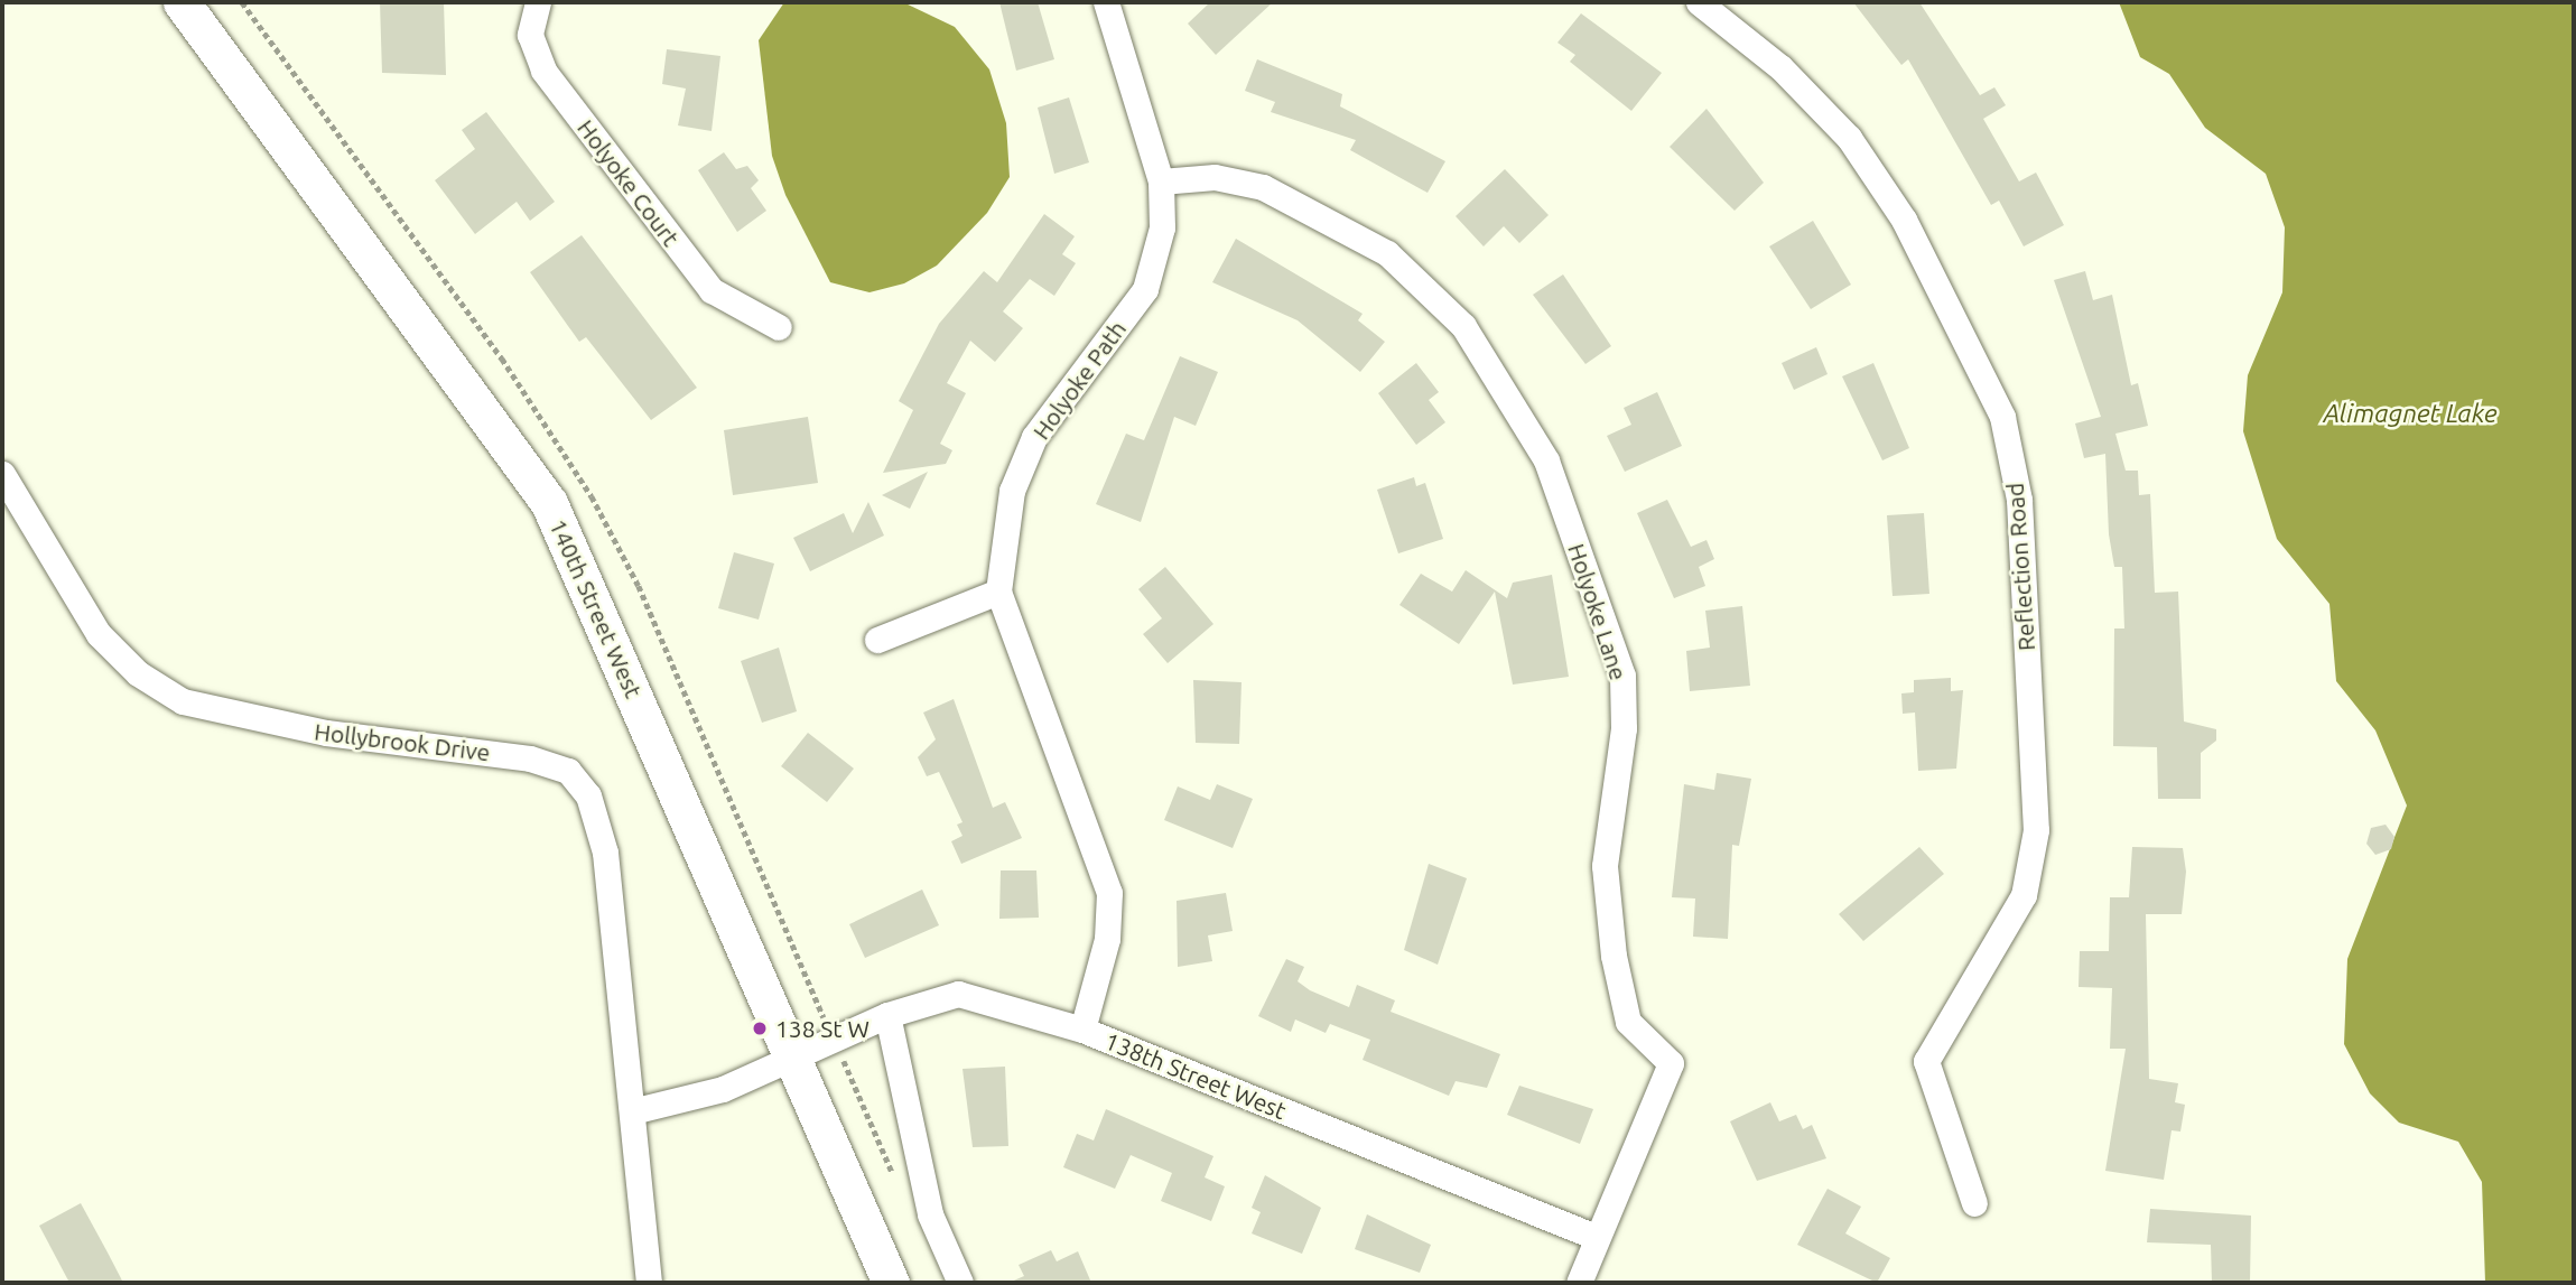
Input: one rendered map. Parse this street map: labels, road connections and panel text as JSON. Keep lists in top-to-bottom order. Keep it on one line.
{"streets":{"street":["Holyoke Court","Holyoke Path","Reflection Road","140th Street West","Holyoke Lane","Hollybrook Drive","138th Street West"]},"crossings":[["Holyoke Path","Holyoke Lane"],["Holyoke Path","138th Street West"],["140th Street West","138th Street West"],["Holyoke Lane","138th Street West"],["Hollybrook Drive","138th Street West"]],"water":["Alimagnet Lake"],"places":["138 St W"]}
